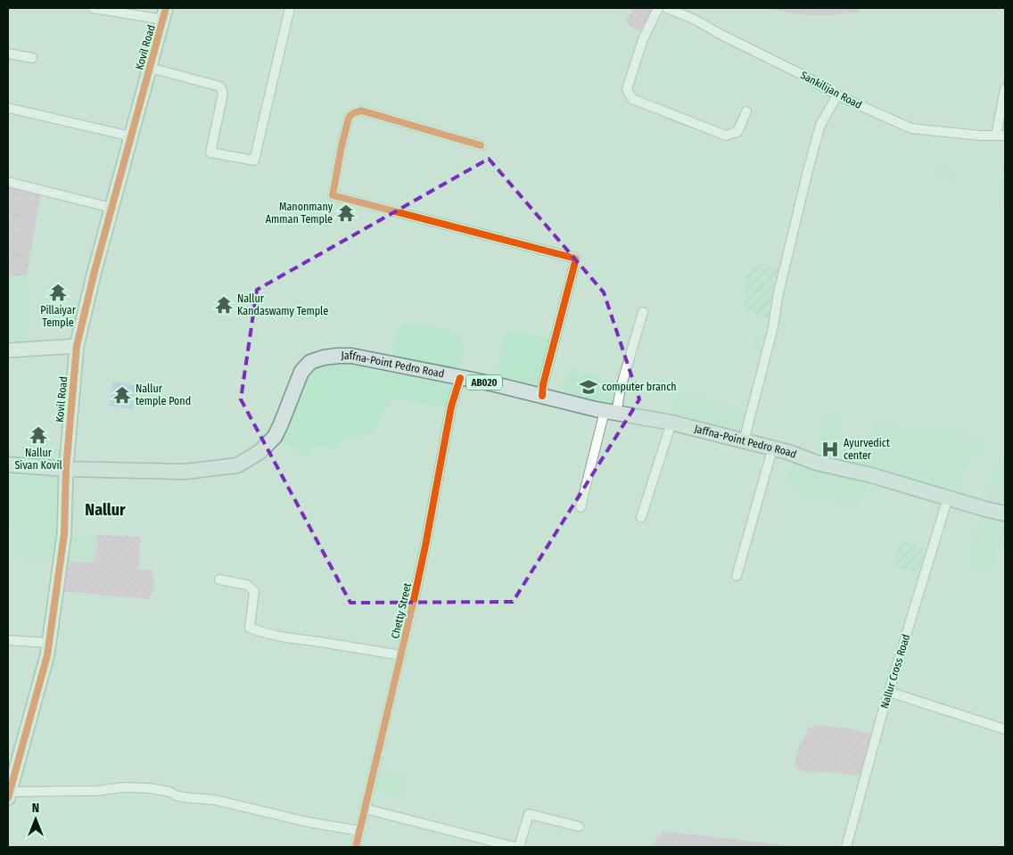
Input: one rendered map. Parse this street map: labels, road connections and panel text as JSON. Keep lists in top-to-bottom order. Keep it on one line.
{"streets":{"main road":["Jaffna-Point Pedro Road","AB020"],"street":["Kovil Road","Sankilijan Road","Chetty Street","Nallur Cross Road"]},"crossings":[["Kovil Road","Jaffna-Point Pedro Road"],["Jaffna-Point Pedro Road","Chetty Street"],["Jaffna-Point Pedro Road","Nallur Cross Road"]],"districts":["Nallur"],"places":{"temple":["Manonmany Amman Temple","Pillaiyar Temple","Nallur Kandaswamy Temple","Nallur temple Pond","Nallur Sivan Kovil"],"school or university":["computer branch"],"hospital":["Ayurvedict center"]},"north":"top"}
